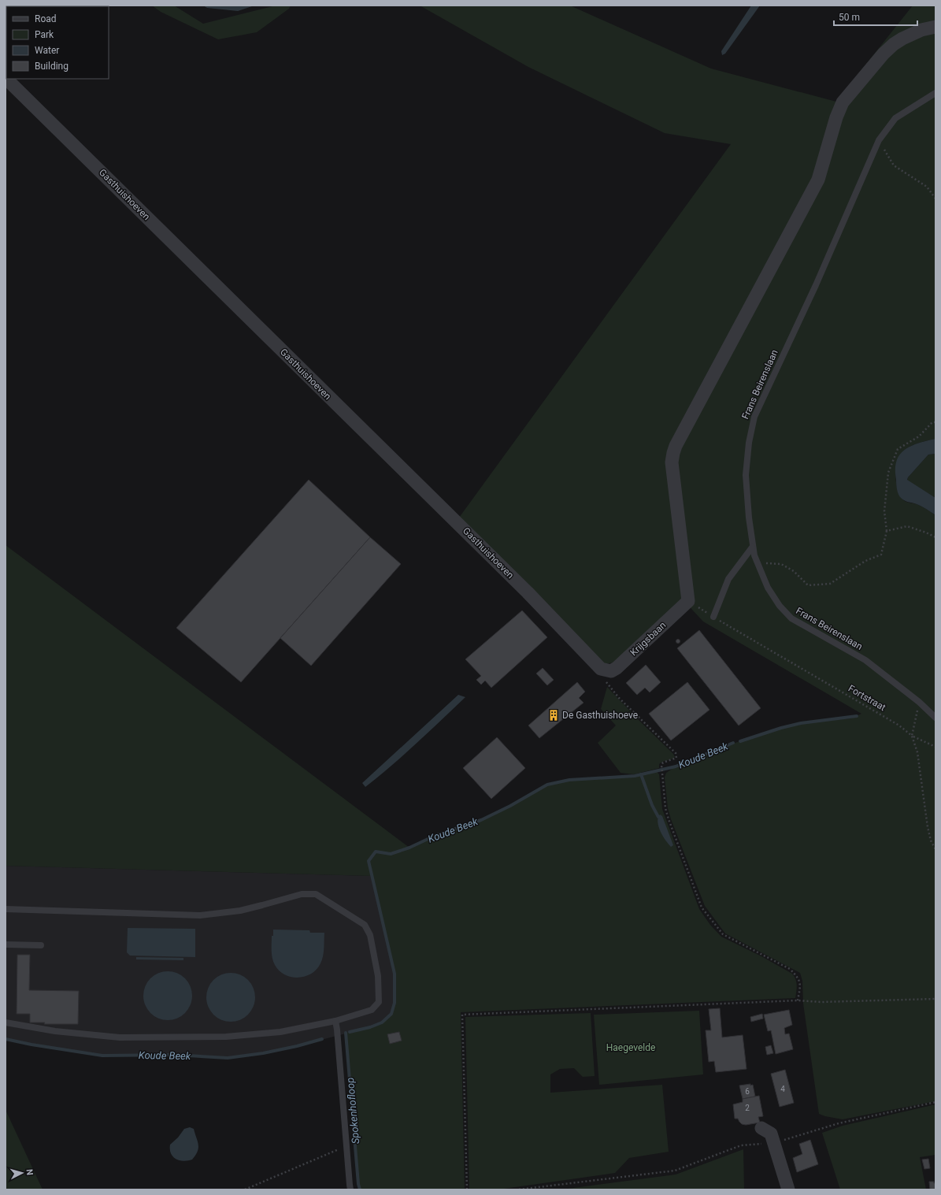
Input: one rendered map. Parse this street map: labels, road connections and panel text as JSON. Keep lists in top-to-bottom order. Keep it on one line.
{"streets":{"street":["Gasthuishoeven","Krijgsbaan"],"lane":["Frans Beirenslaan"],"path":["Fortstraat"]},"crossings":[["Gasthuishoeven","Krijgsbaan"],["Krijgsbaan","Fortstraat"]],"water":["Koude Beek","Spokenhofloop"],"parks":["Haegevelde"],"places":{"building":["De Gasthuishoeve"]},"house_numbers":["4","6","2"],"legend":["Road","Park","Water","Building"],"scale_bar":"50 m","north":"right"}
